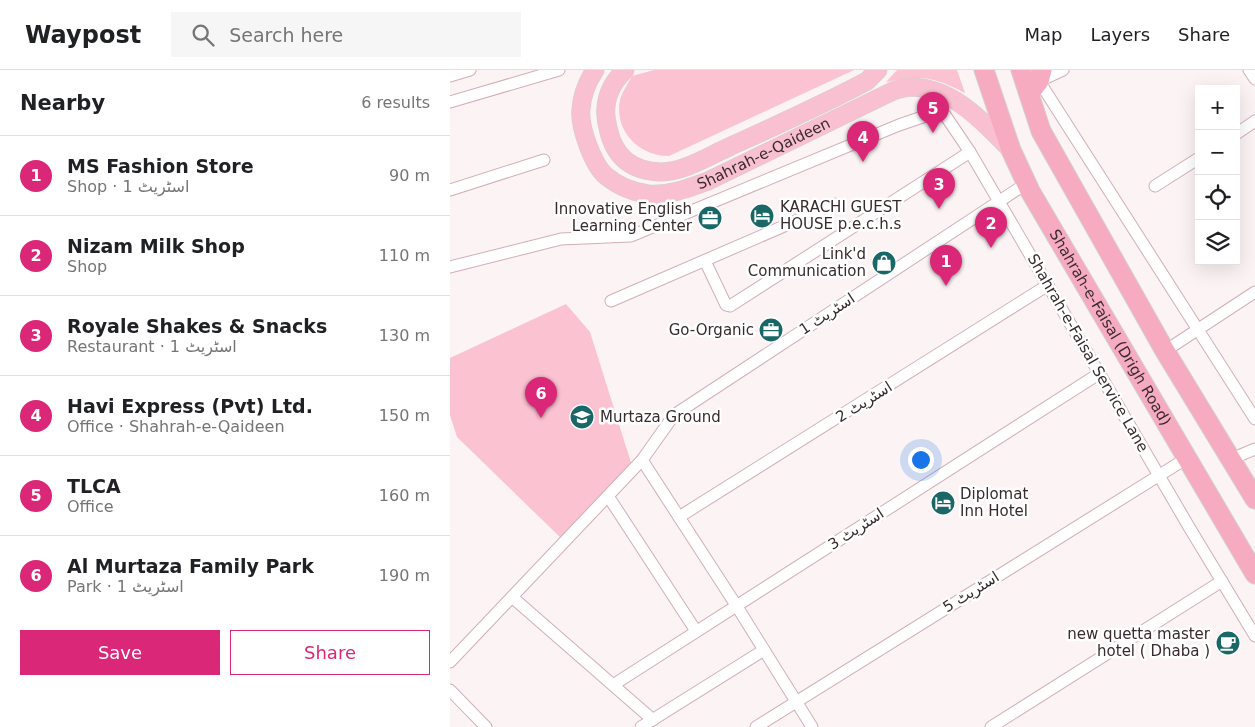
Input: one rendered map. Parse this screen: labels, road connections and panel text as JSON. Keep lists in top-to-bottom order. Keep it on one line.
{"streets":{"highway":["Shahrah-e-Faisal (Drigh Road)"],"main road":["Shahrah-e-Qaideen"],"street":["اسٹریٹ 1","Shahrah-e-Faisal Service Lane","اسٹریٹ 2","اسٹریٹ 3","اسٹریٹ 5"]},"crossings":[["Shahrah-e-Qaideen","Shahrah-e-Faisal (Drigh Road)"],["اسٹریٹ 1","Shahrah-e-Faisal (Drigh Road)"],["اسٹریٹ 1","Shahrah-e-Faisal Service Lane"],["Shahrah-e-Faisal (Drigh Road)","اسٹریٹ 5"],["Shahrah-e-Faisal Service Lane","اسٹریٹ 2"],["Shahrah-e-Faisal Service Lane","اسٹریٹ 3"],["Shahrah-e-Faisal Service Lane","اسٹریٹ 5"]],"places":{"hotel":["KARACHI GUEST HOUSE p.e.c.h.s","Diplomat Inn Hotel"],"office":["Innovative English Learning Center","Go-Organic"],"shop":["Link'd Communication"],"school or university":["Murtaza Ground"],"cafe":["new quetta master hotel ( Dhaba )"]},"page":{"header":"Waypost","search":"Search here","nav":["Map","Layers","Share"],"heading":["Nearby","6 results"],"map_buttons":["+","−"],"pins":["5","4","3","2","1","6"],"list":[{"mark":"1","name":"MS Fashion Store","note":"Shop · اسٹریٹ 1","value":"90 m"},{"mark":"2","name":"Nizam Milk Shop","note":"Shop","value":"110 m"},{"mark":"3","name":"Royale Shakes & Snacks","note":"Restaurant · اسٹریٹ 1","value":"130 m"},{"mark":"4","name":"Havi Express (Pvt) Ltd.","note":"Office · Shahrah-e-Qaideen","value":"150 m"},{"mark":"5","name":"TLCA","note":"Office","value":"160 m"},{"mark":"6","name":"Al Murtaza Family Park","note":"Park · اسٹریٹ 1","value":"190 m"}],"buttons":["Save","Share"]}}
